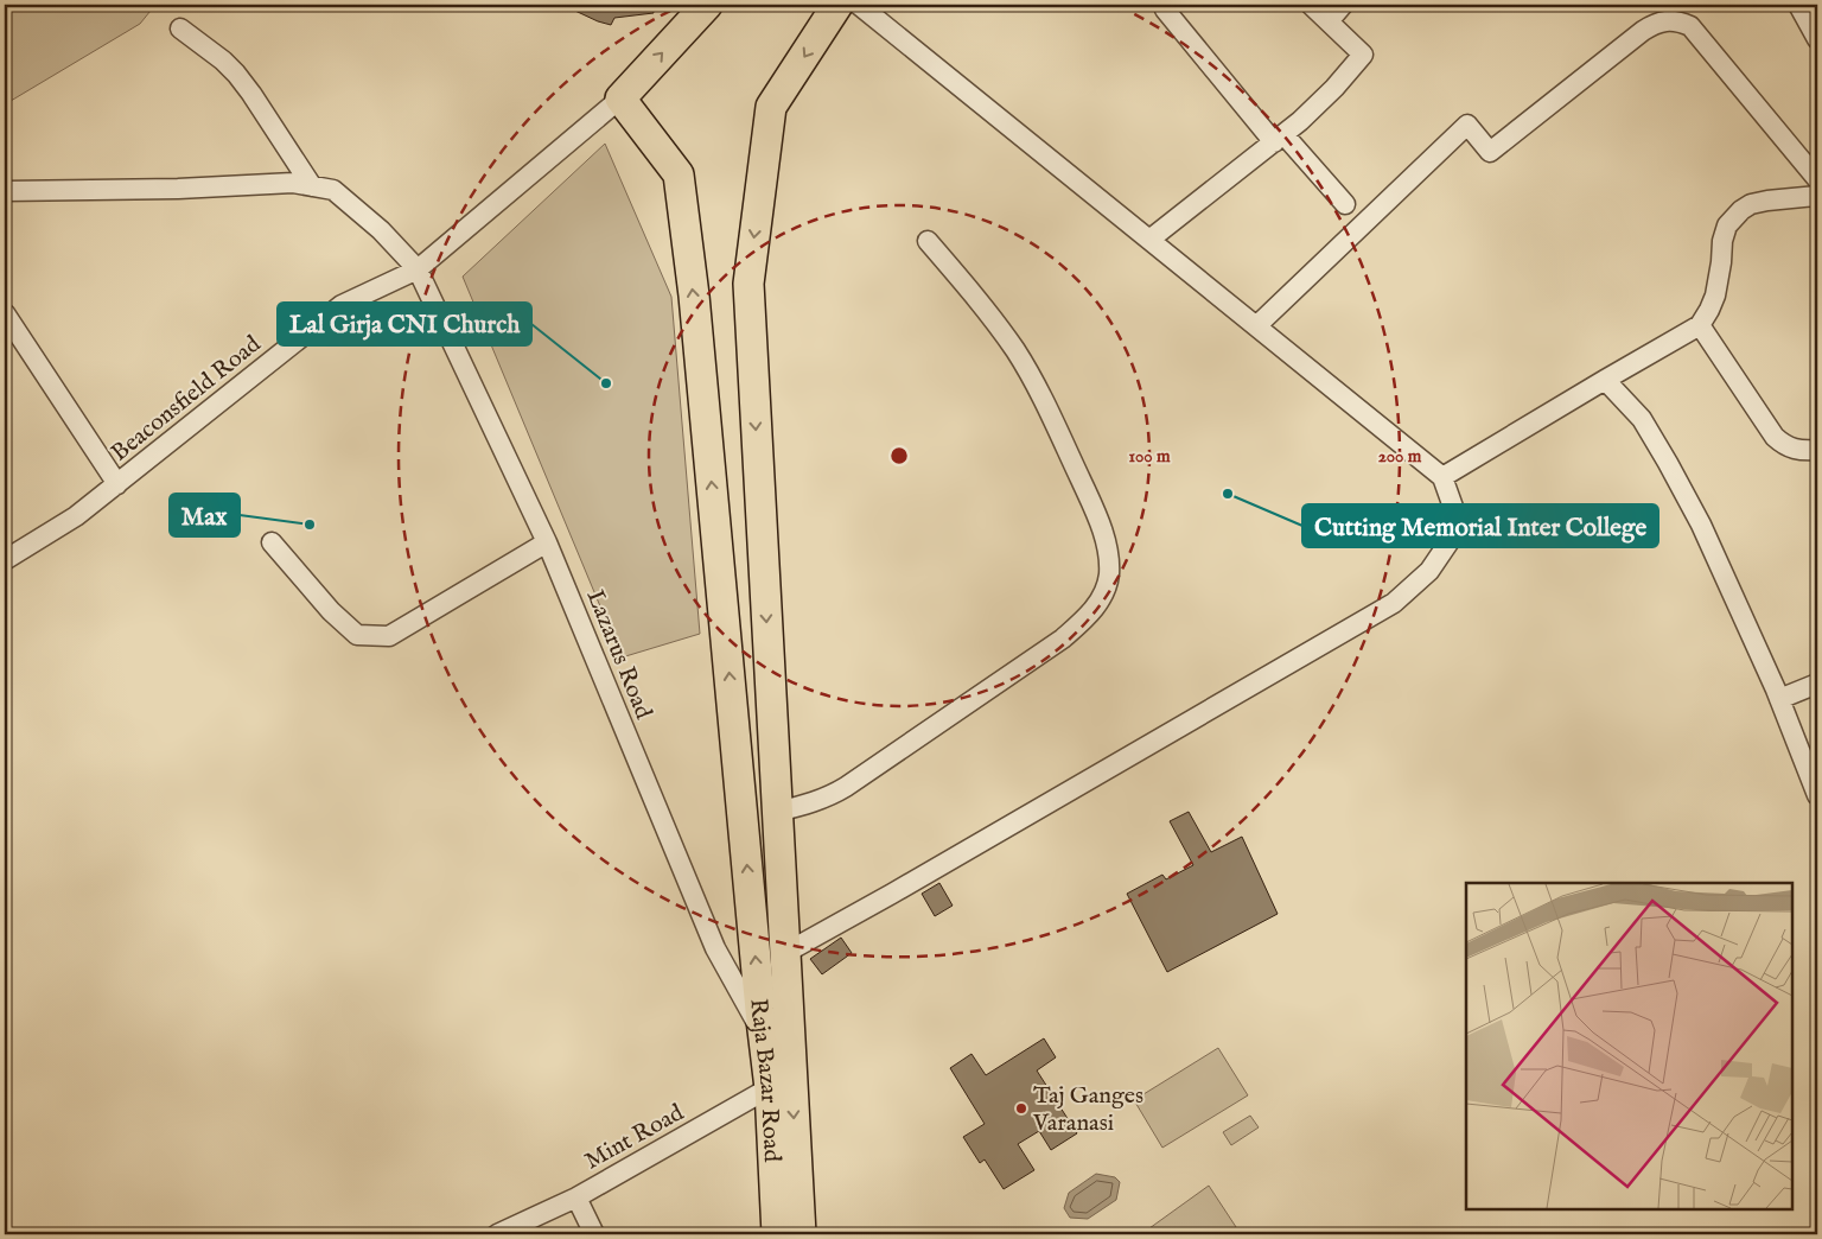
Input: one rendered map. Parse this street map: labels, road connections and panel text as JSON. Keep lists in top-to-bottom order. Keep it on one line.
{"streets":{"main road":["Raja Bazar Road"],"street":["Beaconsfield Road","Lazarus Road","Mint Road"]},"crossings":[["Beaconsfield Road","Lazarus Road"],["Beaconsfield Road","Raja Bazar Road"],["Lazarus Road","Raja Bazar Road"],["Raja Bazar Road","Mint Road"]],"places":["Lal Girja CNI Church","Cutting Memorial Inter College","Max","Taj Ganges Varanasi"],"rings":["100 m","200 m"]}
